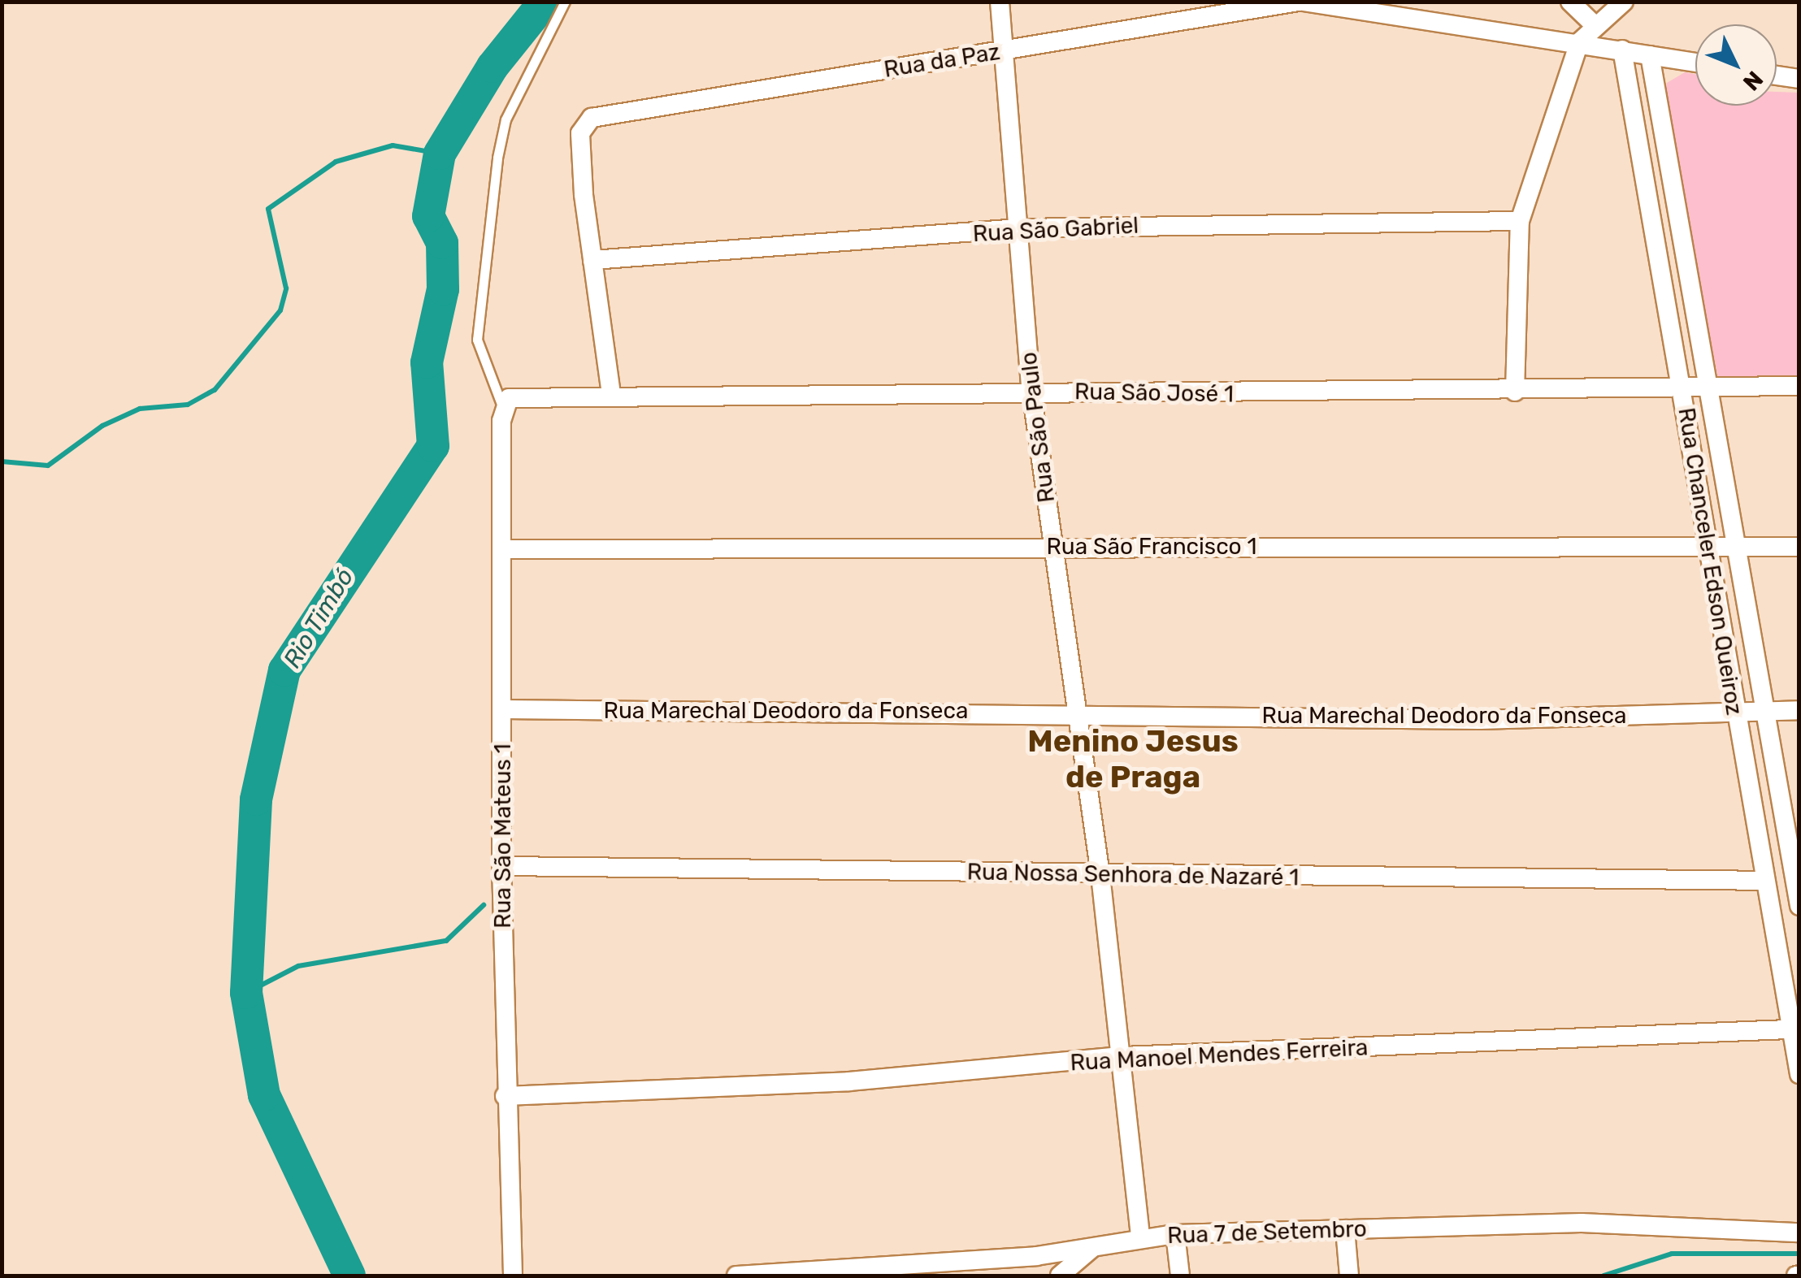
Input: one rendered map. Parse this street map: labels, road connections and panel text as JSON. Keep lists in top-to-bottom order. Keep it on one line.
{"streets":{"street":["Rua da Paz","Rua São Gabriel","Rua São José 1","Rua São Paulo","Rua São Francisco 1","Rua Chanceler Edson Queiroz","Rua Marechal Deodoro da Fonseca","Rua São Mateus 1","Rua Nossa Senhora de Nazaré 1","Rua Manoel Mendes Ferreira","Rua 7 de Setembro"]},"crossings":[["Rua da Paz","Rua São Gabriel"],["Rua da Paz","Rua São Paulo"],["Rua da Paz","Rua Chanceler Edson Queiroz"],["Rua São Gabriel","Rua São Paulo"],["Rua São José 1","Rua São Paulo"],["Rua São José 1","Rua Chanceler Edson Queiroz"],["Rua São José 1","Rua São Mateus 1"],["Rua São Paulo","Rua São Francisco 1"],["Rua São Paulo","Rua Marechal Deodoro da Fonseca"],["Rua São Paulo","Rua Nossa Senhora de Nazaré 1"],["Rua São Paulo","Rua Manoel Mendes Ferreira"],["Rua São Paulo","Rua 7 de Setembro"],["Rua São Francisco 1","Rua Chanceler Edson Queiroz"],["Rua São Francisco 1","Rua São Mateus 1"],["Rua Chanceler Edson Queiroz","Rua Marechal Deodoro da Fonseca"],["Rua Chanceler Edson Queiroz","Rua Nossa Senhora de Nazaré 1"],["Rua Chanceler Edson Queiroz","Rua Manoel Mendes Ferreira"],["Rua Marechal Deodoro da Fonseca","Rua São Mateus 1"],["Rua São Mateus 1","Rua Nossa Senhora de Nazaré 1"],["Rua São Mateus 1","Rua Manoel Mendes Ferreira"]],"districts":["Menino Jesus de Praga"],"water":["Rio Timbó"],"north":"bottom right"}
